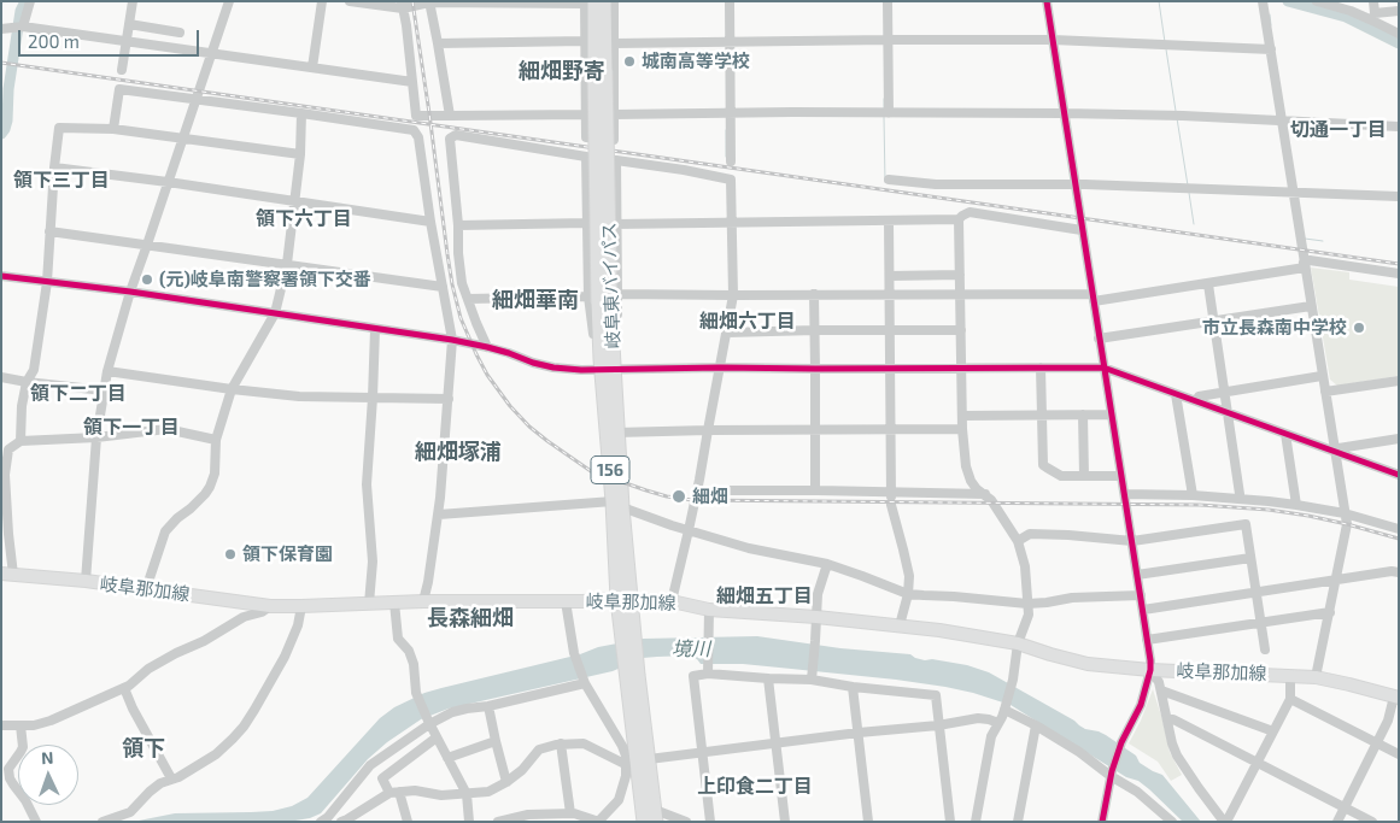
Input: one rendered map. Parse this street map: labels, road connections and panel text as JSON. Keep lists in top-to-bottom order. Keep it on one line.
{"streets":{"highway":["岐阜東バイパス","156"],"main road":["岐阜那加線"]},"crossings":[["岐阜東バイパス","岐阜那加線"]],"districts":["細畑野寄","切通一丁目","領下三丁目","領下六丁目","細畑華南","細畑六丁目","領下二丁目","領下一丁目","細畑塚浦","細畑五丁目","長森細畑","領下","上印食二丁目"],"water":["境川"],"places":["城南高等学校","(元)岐阜南警察署領下交番","市立長森南中学校","細畑","領下保育園"],"scale_bar":"200 m","north":"top"}
